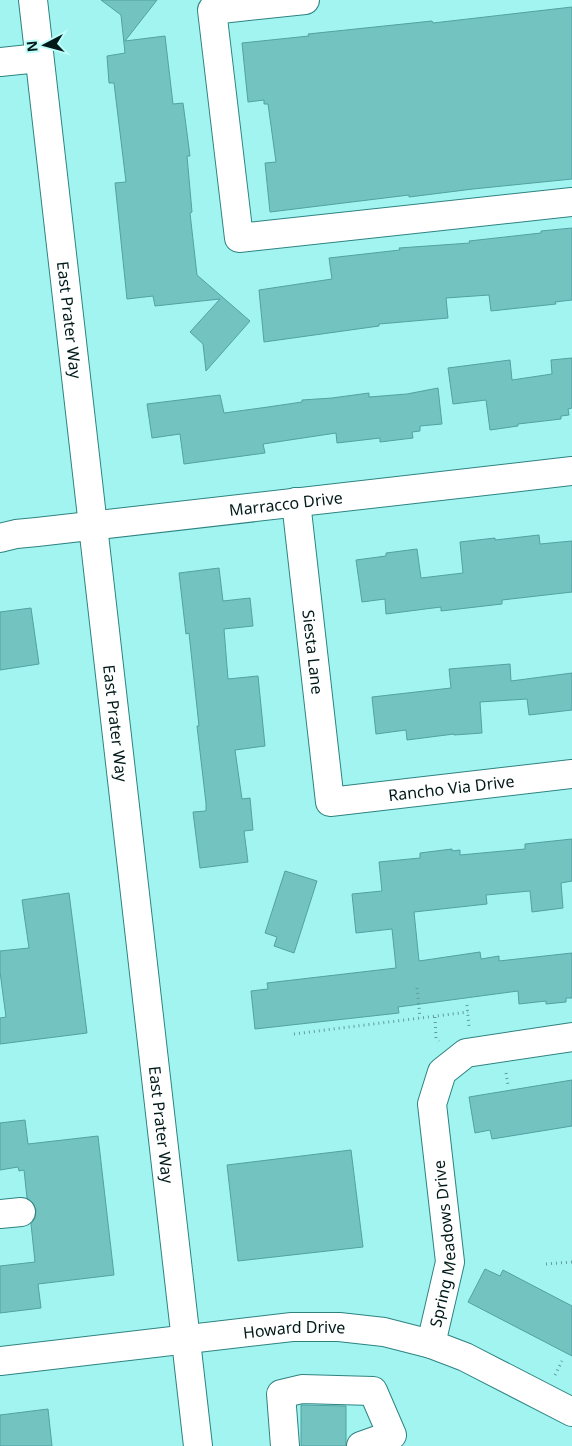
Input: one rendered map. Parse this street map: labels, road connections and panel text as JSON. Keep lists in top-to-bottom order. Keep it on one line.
{"streets":{"street":["East Prater Way","Marracco Drive","Siesta Lane","Rancho Via Drive","Spring Meadows Drive","Howard Drive"]},"crossings":[["East Prater Way","Marracco Drive"],["East Prater Way","Howard Drive"],["Marracco Drive","Siesta Lane"],["Siesta Lane","Rancho Via Drive"],["Spring Meadows Drive","Howard Drive"]],"north":"left"}
